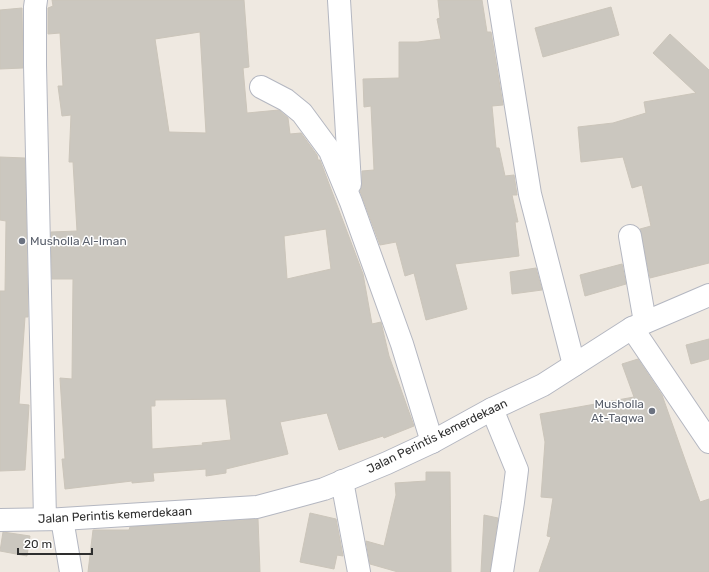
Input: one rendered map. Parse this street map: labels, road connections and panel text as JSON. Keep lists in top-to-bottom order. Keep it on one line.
{"streets":{"street":["Jalan Perintis kemerdekaan"]},"places":["Musholla Al-Iman","Musholla At-Taqwa"],"scale_bar":"20 m"}
